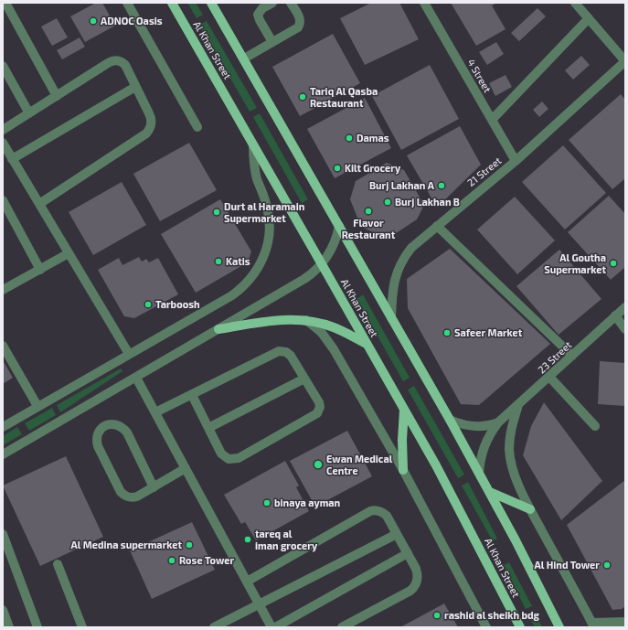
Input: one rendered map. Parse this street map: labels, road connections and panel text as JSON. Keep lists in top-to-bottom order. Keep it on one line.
{"streets":{"main road":["Al Khan Street"],"street":["4 Street","21 Street","23 Street"]},"crossings":[["4 Street","21 Street"]],"places":["ADNOC Oasis","Tariq Al Qasba Restaurant","Damas","Kilt Grocery","Burj Lakhan A","Burj Lakhan B","Flavor Restaurant","Durt al Haramain Supermarket","Katis","Al Goutha Supermarket","Tarboosh","Safeer Market","Ewan Medical Centre","binaya ayman","tareq al iman grocery","Al Medina supermarket","Rose Tower","Al Hind Tower","rashid al sheikh bdg"]}
